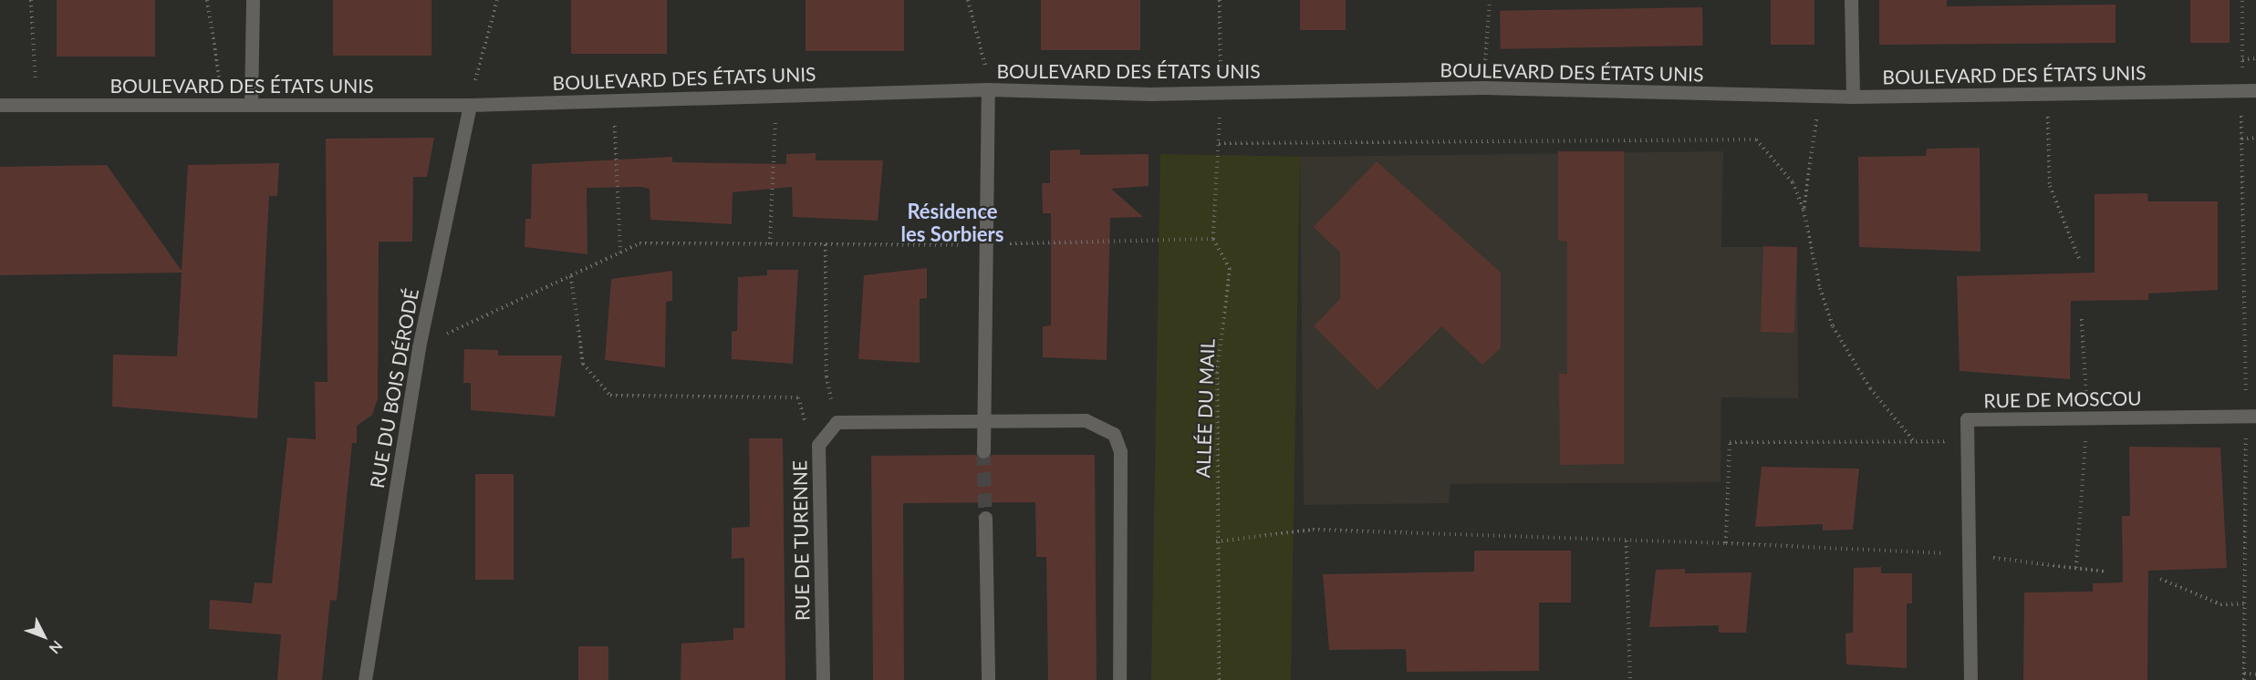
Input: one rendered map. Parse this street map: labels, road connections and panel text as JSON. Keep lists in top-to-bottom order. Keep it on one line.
{"streets":{"street":["BOULEVARD DES ÉTATS UNIS","RUE DU BOIS DÉRODÉ","RUE DE MOSCOU","RUE DE TURENNE"],"path":["ALLÉE DU MAIL"]},"crossings":[["BOULEVARD DES ÉTATS UNIS","RUE DU BOIS DÉRODÉ"]],"districts":["Résidence les Sorbiers"],"north":"bottom right"}
